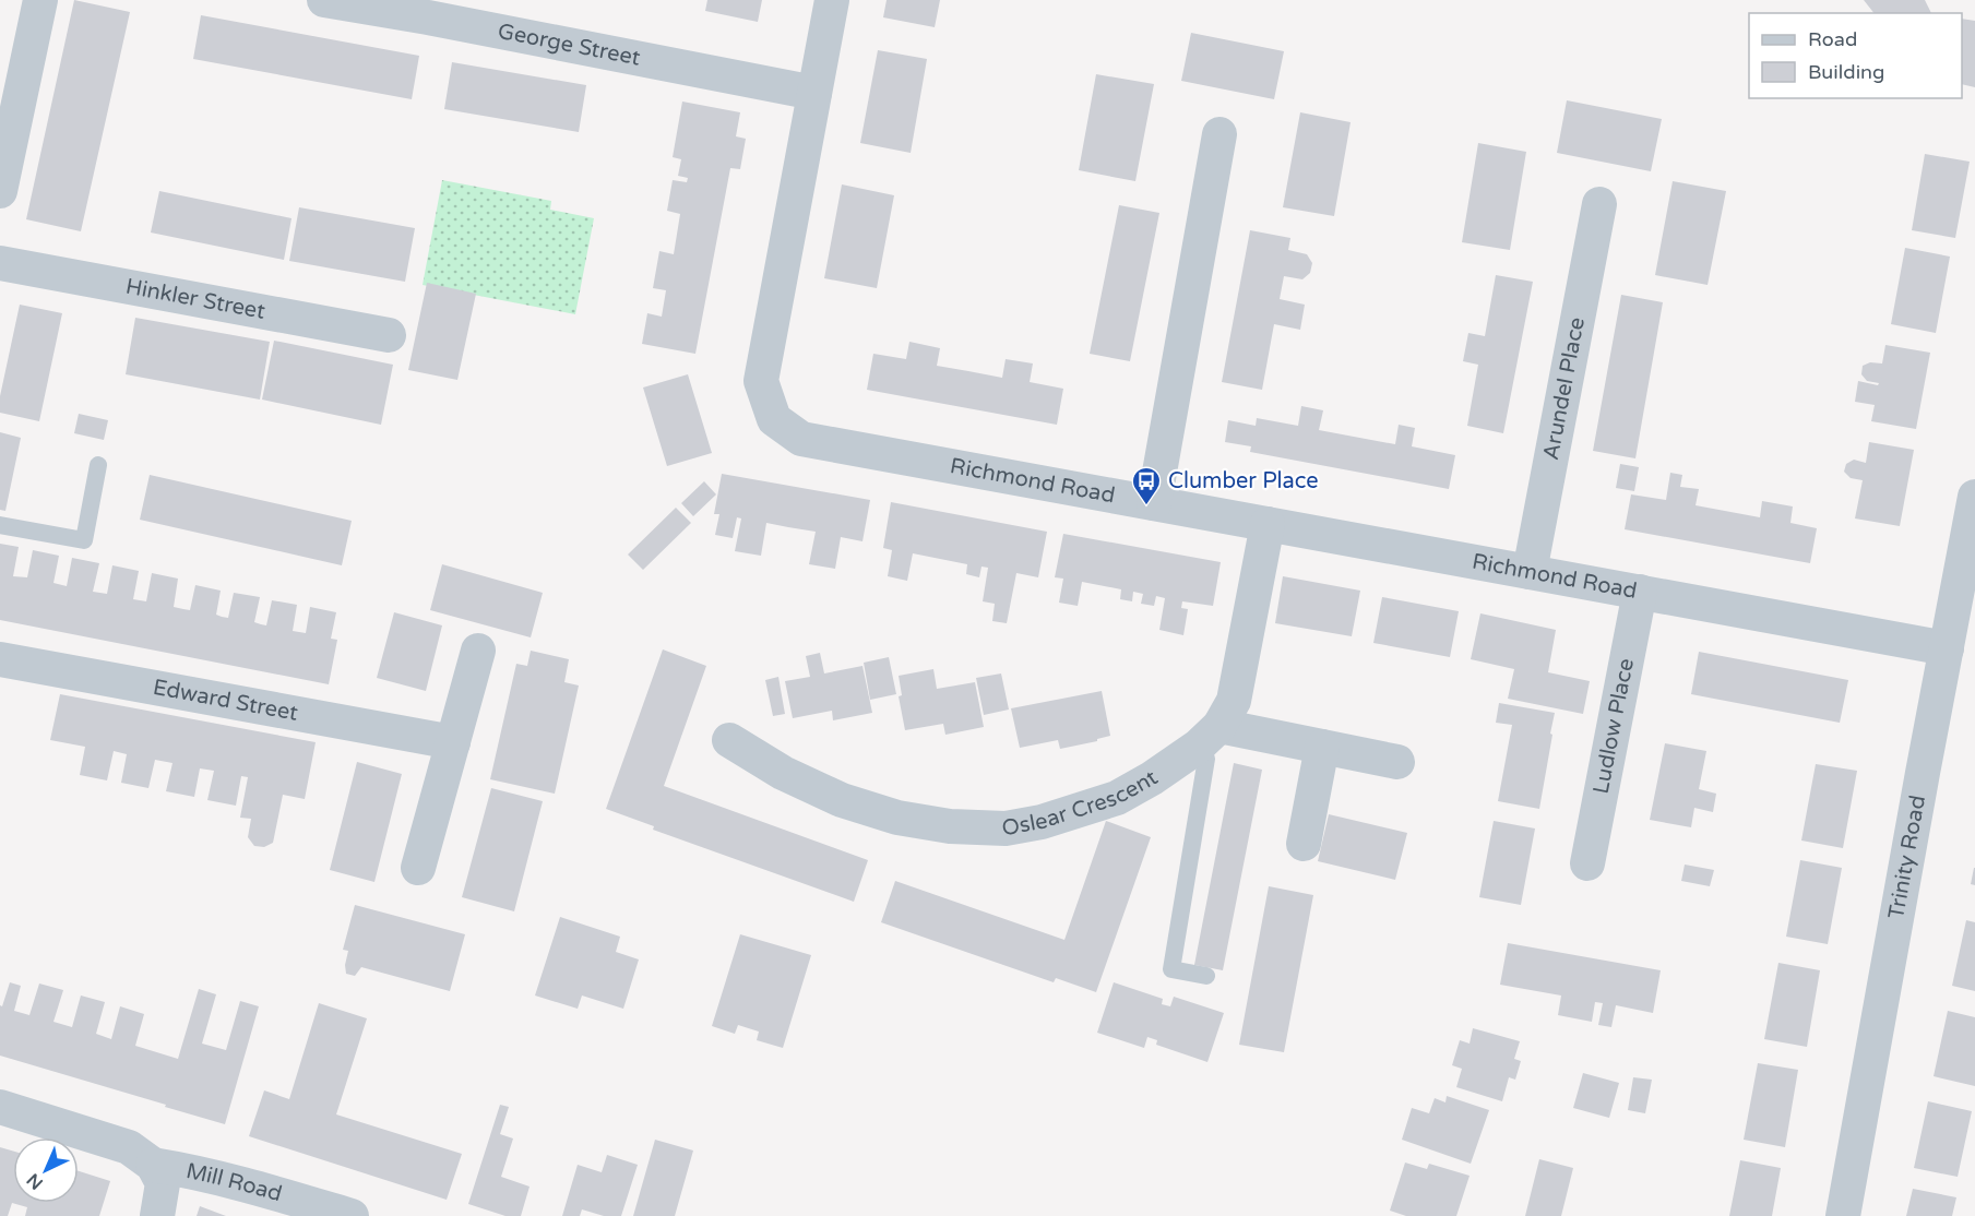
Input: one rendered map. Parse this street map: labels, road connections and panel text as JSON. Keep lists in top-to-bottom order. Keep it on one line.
{"streets":{"street":["George Street","Hinkler Street","Arundel Place","Richmond Road","Edward Street","Ludlow Place","Oslear Crescent","Trinity Road","Mill Road"]},"crossings":[["George Street","Richmond Road"],["Arundel Place","Richmond Road"],["Richmond Road","Ludlow Place"],["Richmond Road","Oslear Crescent"],["Richmond Road","Trinity Road"]],"places":{"bus stop":["Clumber Place"]},"legend":["Road","Building"],"north":"bottom left"}
